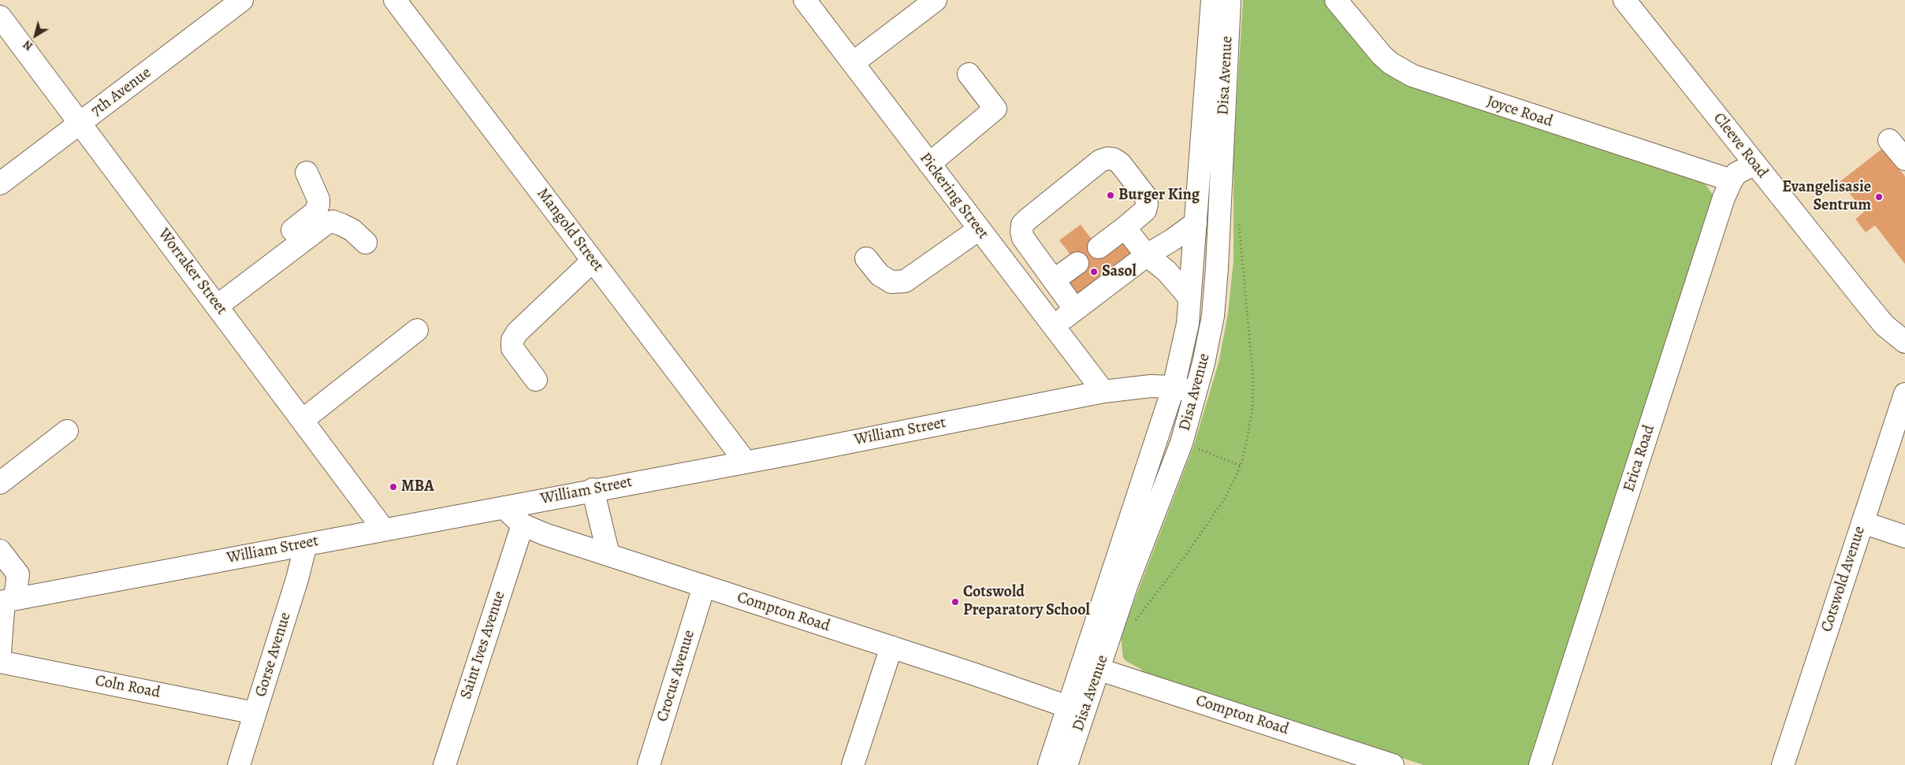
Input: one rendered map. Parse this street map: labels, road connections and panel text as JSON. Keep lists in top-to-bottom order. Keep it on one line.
{"streets":{"street":["Disa Avenue","7th Avenue","Joyce Road","Cleeve Road","Pickering Street","Mangold Street","Worraker Street","William Street","Erica Road","Cotswold Avenue","Compton Road","Saint Ives Avenue","Gorse Avenue","Crocus Avenue","Coln Road"]},"crossings":[["Disa Avenue","William Street"],["Disa Avenue","Compton Road"],["7th Avenue","Worraker Street"],["Joyce Road","Erica Road"],["Cleeve Road","Erica Road"],["Pickering Street","William Street"],["Mangold Street","William Street"],["Worraker Street","William Street"],["William Street","Compton Road"],["William Street","Gorse Avenue"],["Compton Road","Saint Ives Avenue"],["Compton Road","Crocus Avenue"],["Gorse Avenue","Coln Road"]],"places":["Burger King","Evangelisasie Sentrum","Sasol","MBA","Cotswold Preparatory School"],"north":"bottom left"}
